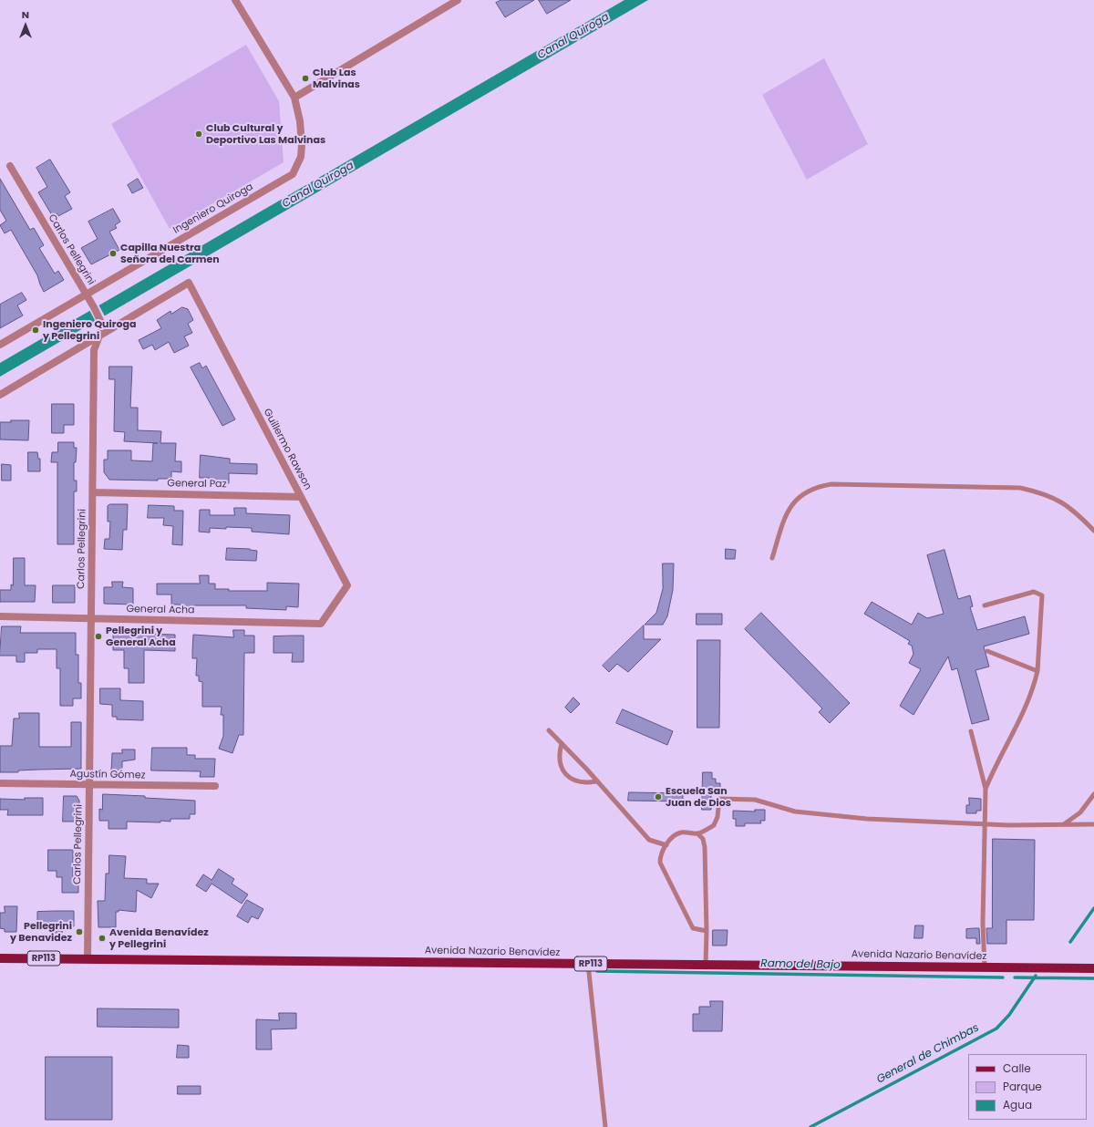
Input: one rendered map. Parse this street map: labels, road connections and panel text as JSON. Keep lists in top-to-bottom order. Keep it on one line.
{"streets":{"main road":["Avenida Nazario Benavídez","RP113"],"street":["Ingeniero Quiroga","Carlos Pellegrini","Guillermo Rawson","General Paz","General Acha","Agustín Gómez"]},"crossings":[["Ingeniero Quiroga","Carlos Pellegrini"],["Carlos Pellegrini","Guillermo Rawson"],["Carlos Pellegrini","General Paz"],["Carlos Pellegrini","General Acha"],["Carlos Pellegrini","Agustín Gómez"],["Carlos Pellegrini","Avenida Nazario Benavídez"],["Guillermo Rawson","General Paz"],["Guillermo Rawson","General Acha"]],"water":["Canal Quiroga","Ramo del Bajo","General de Chimbas"],"places":["Club Las Malvinas","Club Cultural y Deportivo Las Malvinas","Capilla Nuestra Señora del Carmen","Ingeniero Quiroga y Pellegrini","Pellegrini y General Acha","Escuela San Juan de Dios","Pellegrini y Benavidez","Avenida Benavídez y Pellegrini"],"legend":["Calle","Parque","Agua"],"north":"top"}
